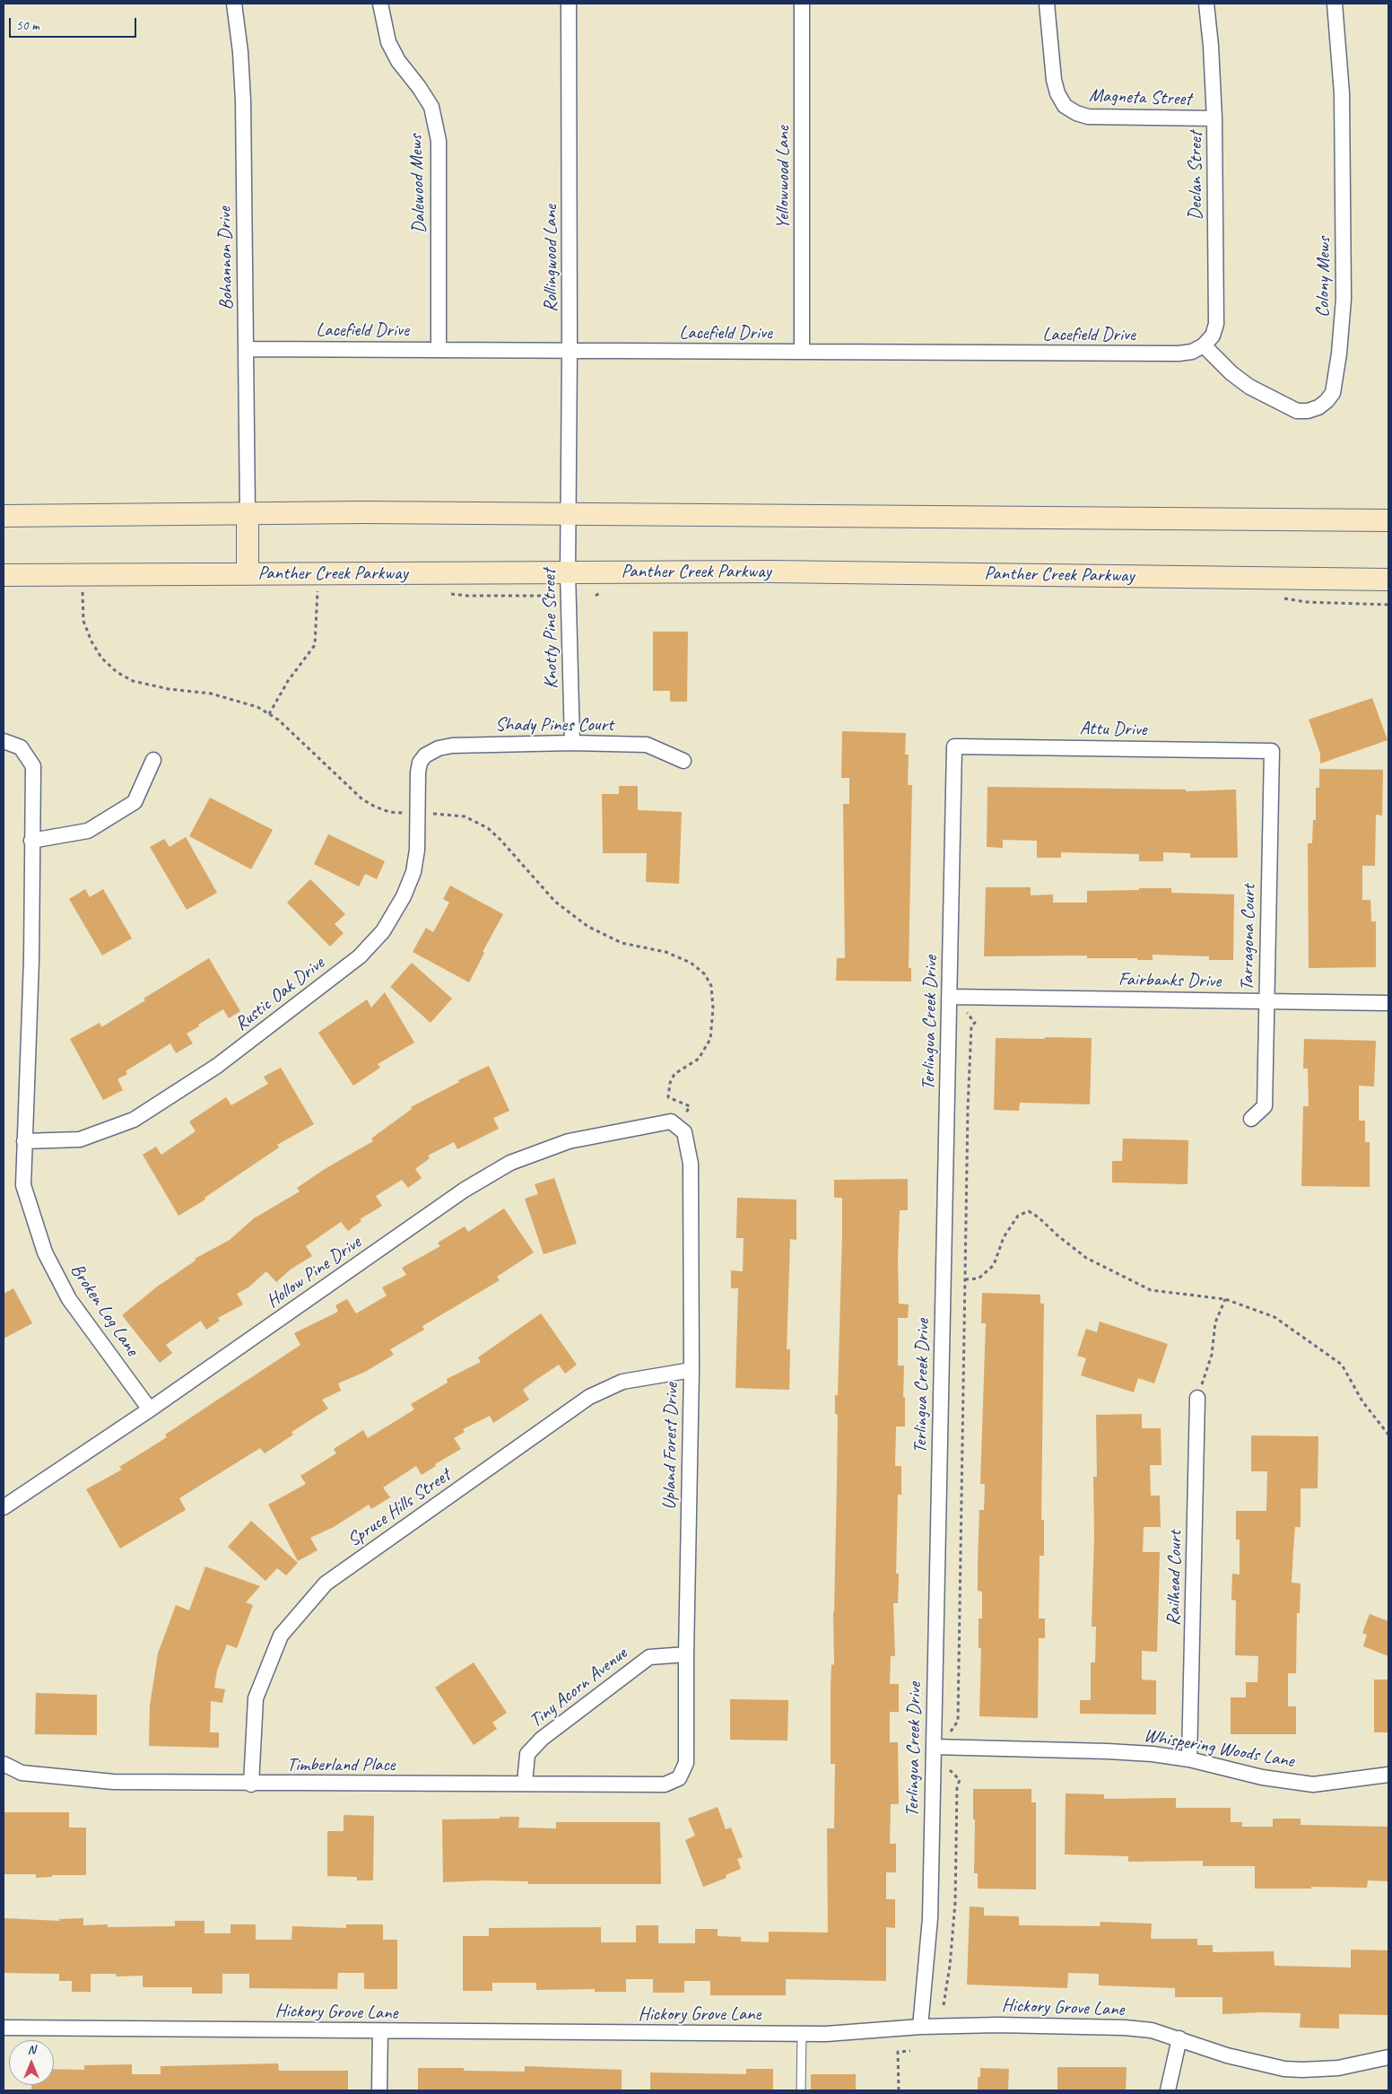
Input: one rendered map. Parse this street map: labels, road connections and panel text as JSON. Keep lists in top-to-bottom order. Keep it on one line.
{"streets":{"main road":["Panther Creek Parkway"],"street":["Magneta Street","Declan Street","Yellowwood Lane","Dalewood Mews","Bohannon Drive","Rollingwood Lane","Colony Mews","Lacefield Drive","Knotty Pine Street","Shady Pines Court","Attu Drive","Tarragona Court","Fairbanks Drive","Rustic Oak Drive","Terlingua Creek Drive","Hollow Pine Drive","Broken Log Lane","Upland Forest Drive","Spruce Hills Street","Railhead Court","Tiny Acorn Avenue","Whispering Woods Lane","Timberland Place","Hickory Grove Lane"]},"crossings":[["Magneta Street","Declan Street"],["Declan Street","Colony Mews"],["Declan Street","Lacefield Drive"],["Yellowwood Lane","Lacefield Drive"],["Dalewood Mews","Lacefield Drive"],["Bohannon Drive","Lacefield Drive"],["Rollingwood Lane","Lacefield Drive"],["Rollingwood Lane","Knotty Pine Street"],["Colony Mews","Lacefield Drive"],["Panther Creek Parkway","Knotty Pine Street"],["Knotty Pine Street","Shady Pines Court"],["Shady Pines Court","Rustic Oak Drive"],["Attu Drive","Tarragona Court"],["Attu Drive","Terlingua Creek Drive"],["Tarragona Court","Fairbanks Drive"],["Fairbanks Drive","Terlingua Creek Drive"],["Rustic Oak Drive","Broken Log Lane"],["Terlingua Creek Drive","Whispering Woods Lane"],["Terlingua Creek Drive","Hickory Grove Lane"],["Hollow Pine Drive","Broken Log Lane"],["Hollow Pine Drive","Upland Forest Drive"],["Upland Forest Drive","Spruce Hills Street"],["Upland Forest Drive","Tiny Acorn Avenue"],["Upland Forest Drive","Timberland Place"],["Spruce Hills Street","Timberland Place"],["Railhead Court","Whispering Woods Lane"],["Tiny Acorn Avenue","Timberland Place"]],"scale_bar":"50 m","north":"top"}
